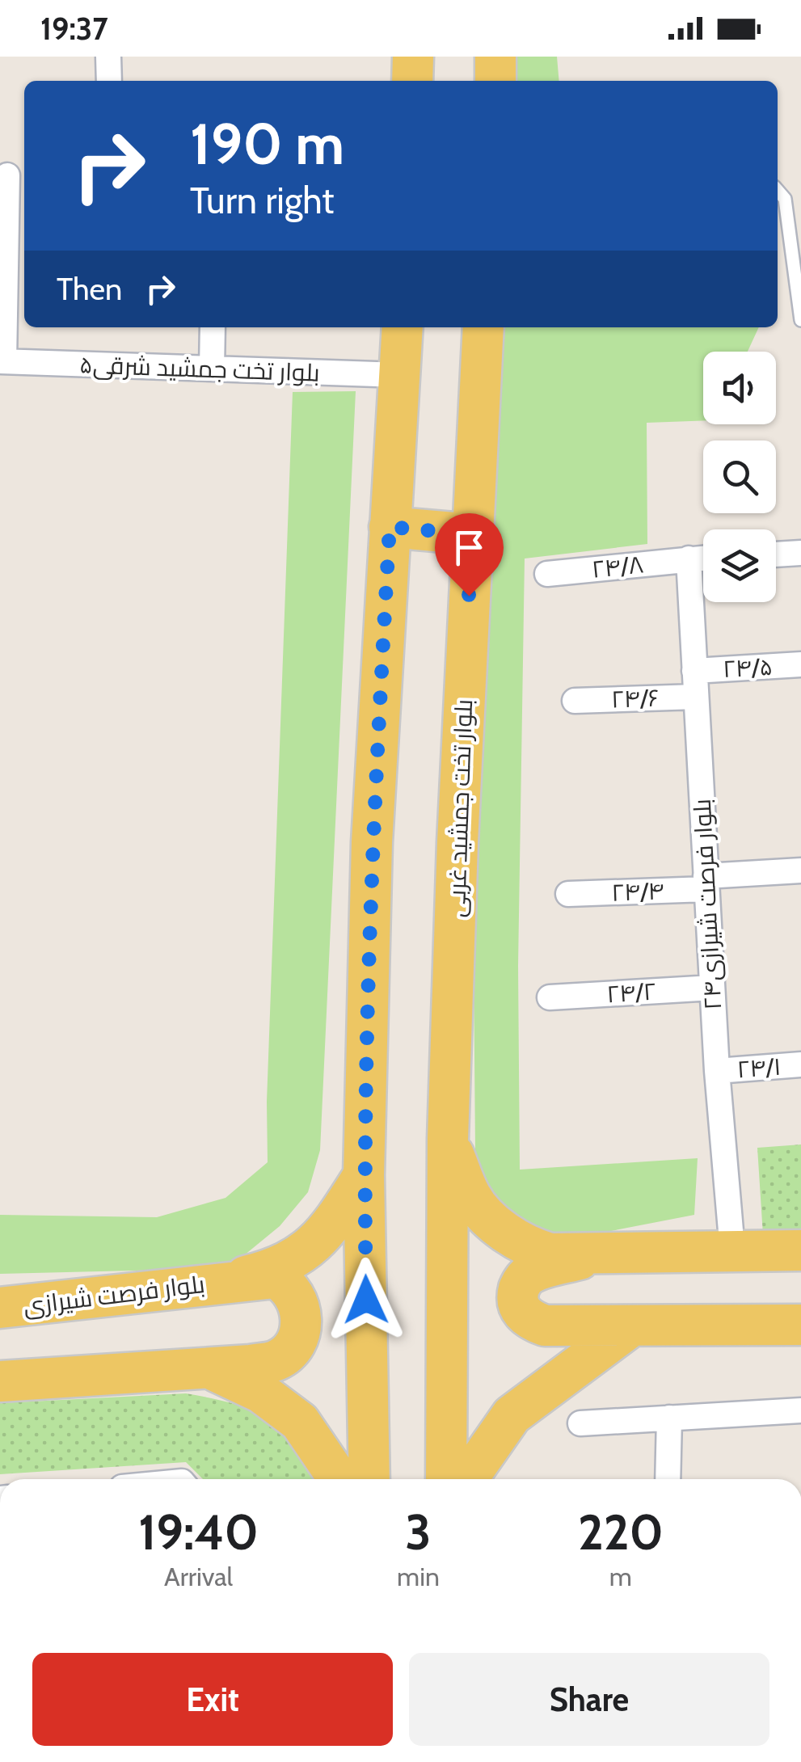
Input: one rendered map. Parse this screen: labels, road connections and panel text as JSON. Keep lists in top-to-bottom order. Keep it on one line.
{"streets":{"main road":["بلوار تخت جمشید غربی","بلوار فرصت شیرازی"],"street":["بلوار تخت جمشید شرقی۵","۲۴/۸","۲۴/۵","۲۴/۶","۲۴/۴","بلوار فرصت شیرازی۲۴","۲۴/۲","۲۴/۱"]},"crossings":[["۲۴/۸","بلوار فرصت شیرازی۲۴"],["۲۴/۵","بلوار فرصت شیرازی۲۴"],["۲۴/۶","بلوار فرصت شیرازی۲۴"],["۲۴/۴","بلوار فرصت شیرازی۲۴"],["بلوار فرصت شیرازی۲۴","۲۴/۲"],["بلوار فرصت شیرازی۲۴","۲۴/۱"]],"page":{"status":"19:37","turn":["190 m","Turn right"],"then":"Then","eta":["19:40","Arrival","3","min","220","m"],"buttons":["Exit","Share"]}}
